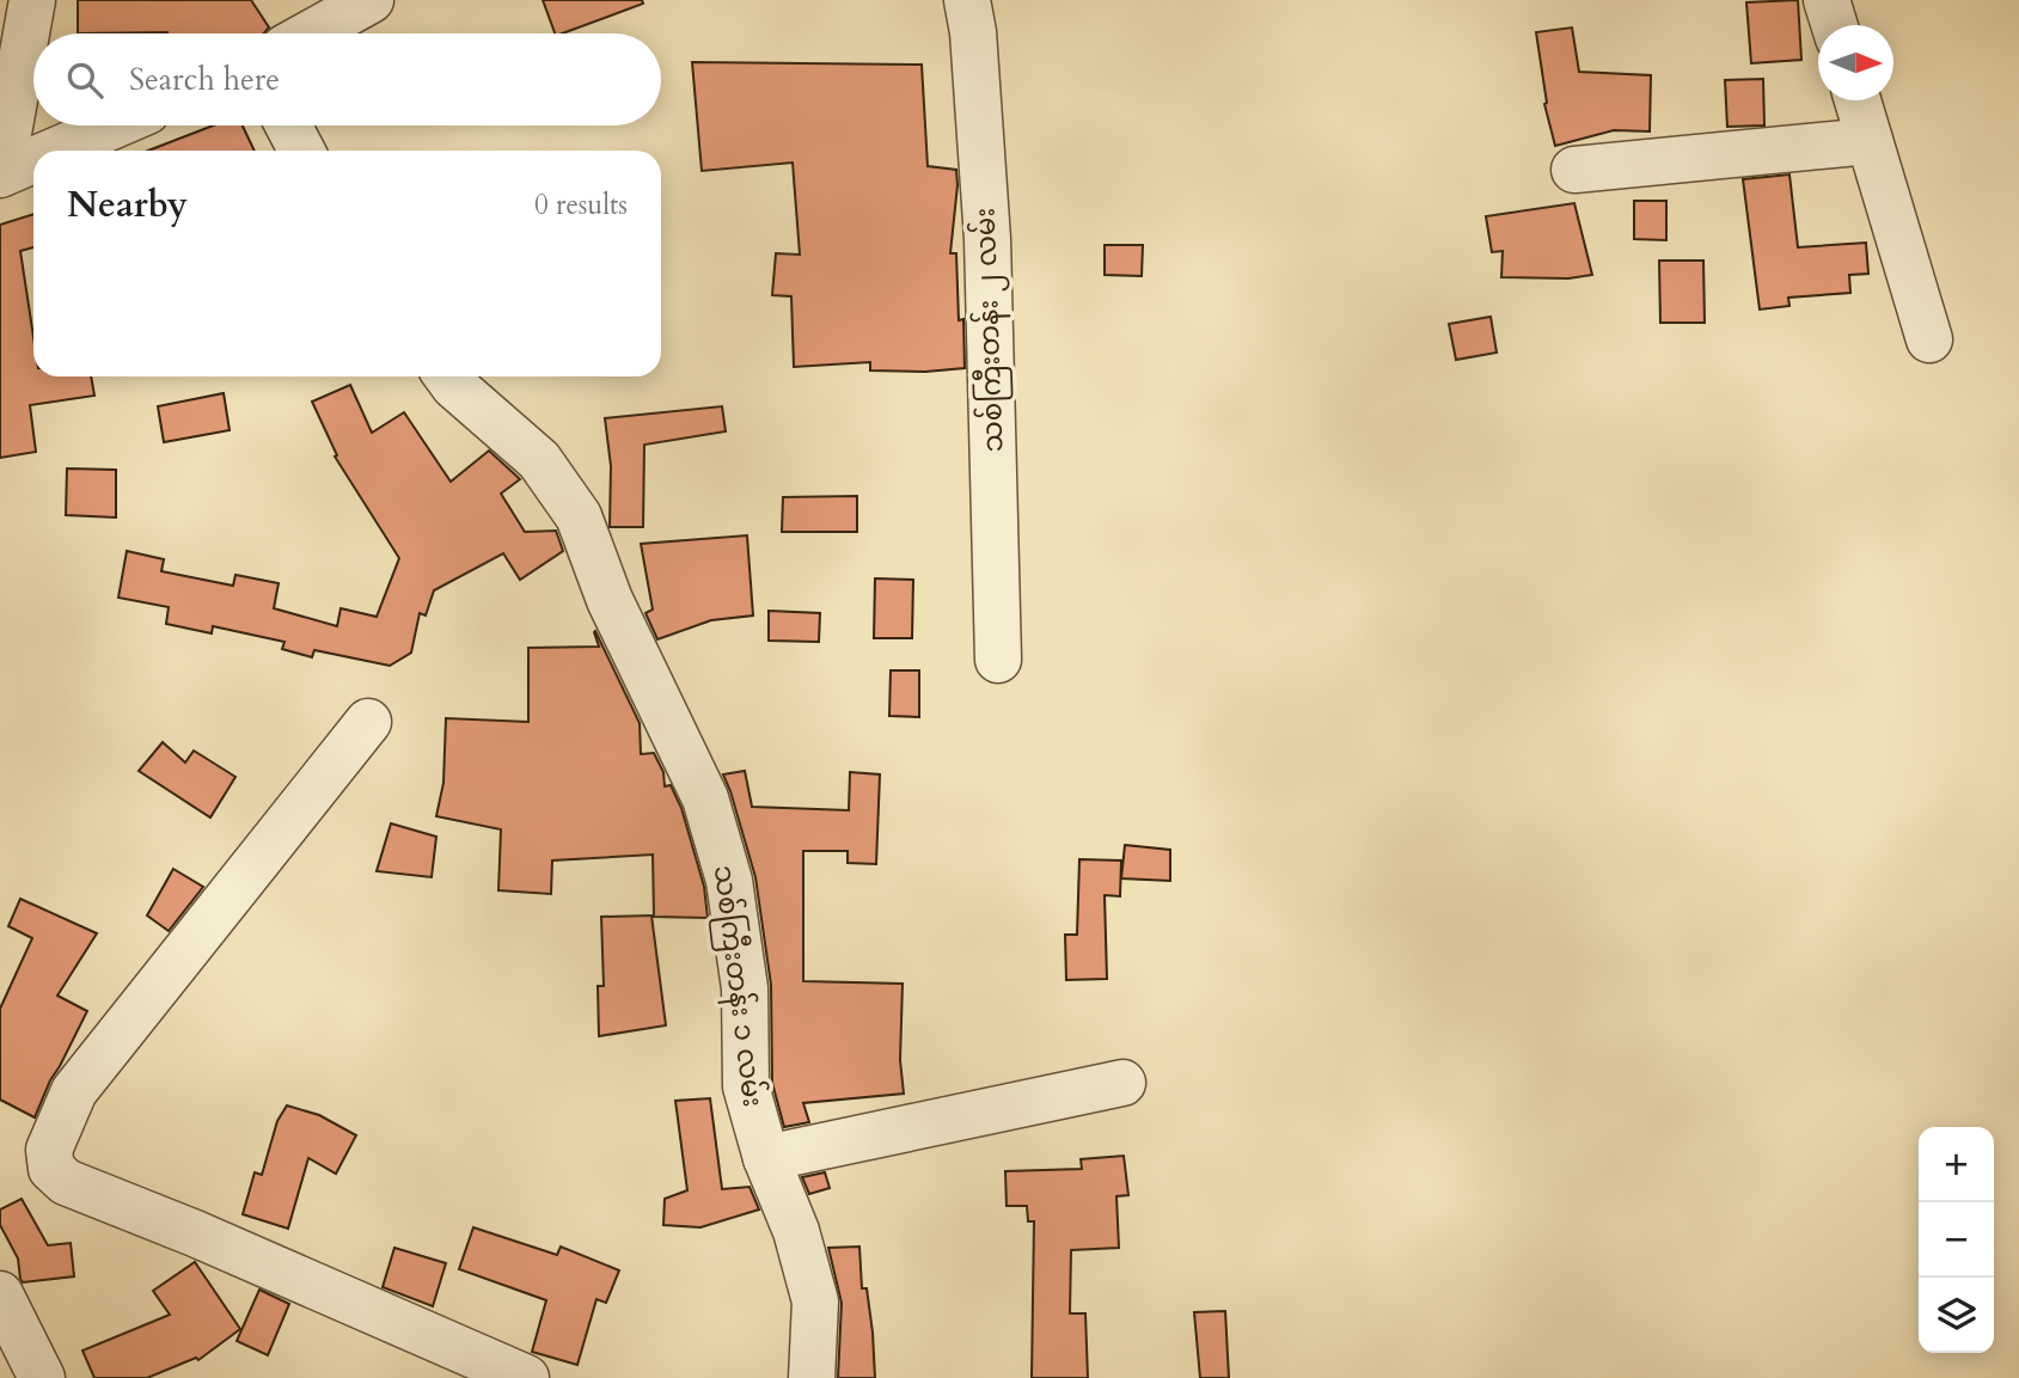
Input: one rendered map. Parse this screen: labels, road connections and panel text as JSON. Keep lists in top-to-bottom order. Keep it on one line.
{"streets":{"street":["သစ်ကြီးတန်း ၂ လမ်း","သစ်ကြီးတန်း ၁ လမ်း"]},"north":"right","page":{"search":"Search here","heading":["Nearby","0 results"],"map_buttons":["+","−"]}}
